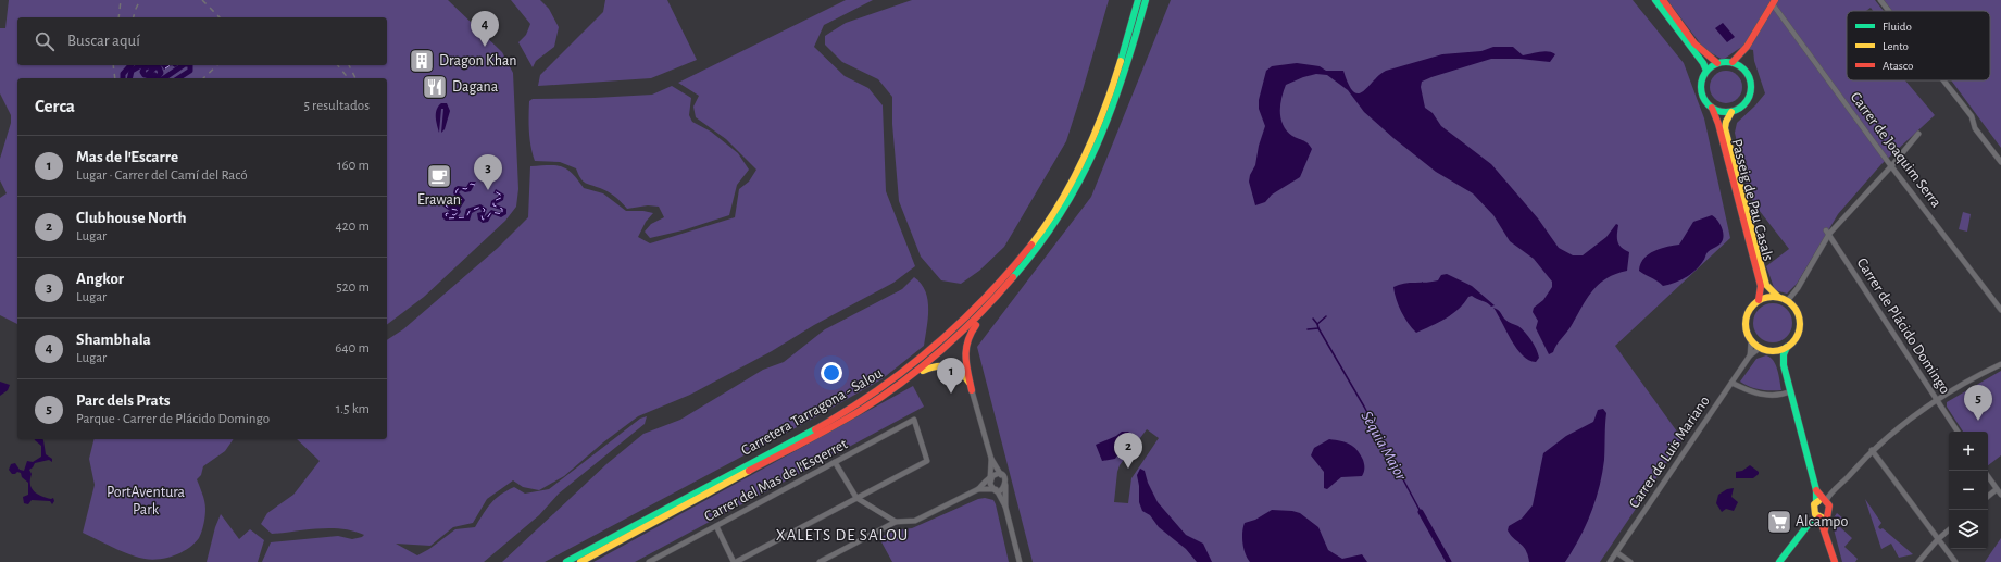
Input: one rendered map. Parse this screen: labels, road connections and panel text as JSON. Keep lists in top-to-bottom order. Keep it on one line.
{"streets":{"main road":["Passeig de Pau Casals","Carretera Tarragona - Salou"],"street":["Carrer de Joaquim Serra","Carrer de Plácido Domingo","Carrer de Luis Mariano","Carrer del Mas de l'Esqerret"]},"crossings":[["Passeig de Pau Casals","Carrer de Luis Mariano"]],"districts":["XALETS DE SALOU"],"water":["Sèquia Major"],"parks":["PortAventura Park"],"places":{"building":["Dragon Khan"],"restaurant":["Dagana"],"cafe":["Erawan"],"supermarket":["Alcampo"]},"legend":["Fluido","Lento","Atasco"],"page":{"pins":["4","3","1","5","2"],"search":"Buscar aquí","heading":["Cerca","5 resultados"],"list":[{"mark":"1","name":"Mas de l'Escarre","note":"Lugar · Carrer del Camí del Racó","value":"160 m"},{"mark":"2","name":"Clubhouse North","note":"Lugar","value":"420 m"},{"mark":"3","name":"Angkor","note":"Lugar","value":"520 m"},{"mark":"4","name":"Shambhala","note":"Lugar","value":"640 m"},{"mark":"5","name":"Parc dels Prats","note":"Parque · Carrer de Plácido Domingo","value":"1.5 km"}],"map_buttons":["+","−"]}}
